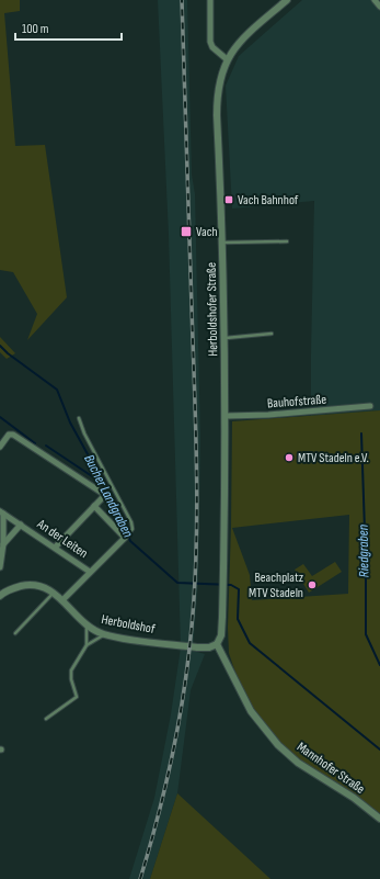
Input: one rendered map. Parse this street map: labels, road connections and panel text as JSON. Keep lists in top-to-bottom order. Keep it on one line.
{"streets":{"street":["Herboldshofer Straße","Bauhofstraße","An der Leiten","Herboldshof","Mannhofer Straße"]},"crossings":[["Herboldshofer Straße","Bauhofstraße"],["Herboldshofer Straße","Herboldshof"],["Herboldshofer Straße","Mannhofer Straße"],["Herboldshof","Mannhofer Straße"]],"water":["Bucher Landgraben","Riedgraben"],"places":{"transit":["Vach Bahnhof","Vach"],"other":["MTV Stadeln e.V.","Beachplatz MTV Stadeln"]},"scale_bar":"100 m"}
